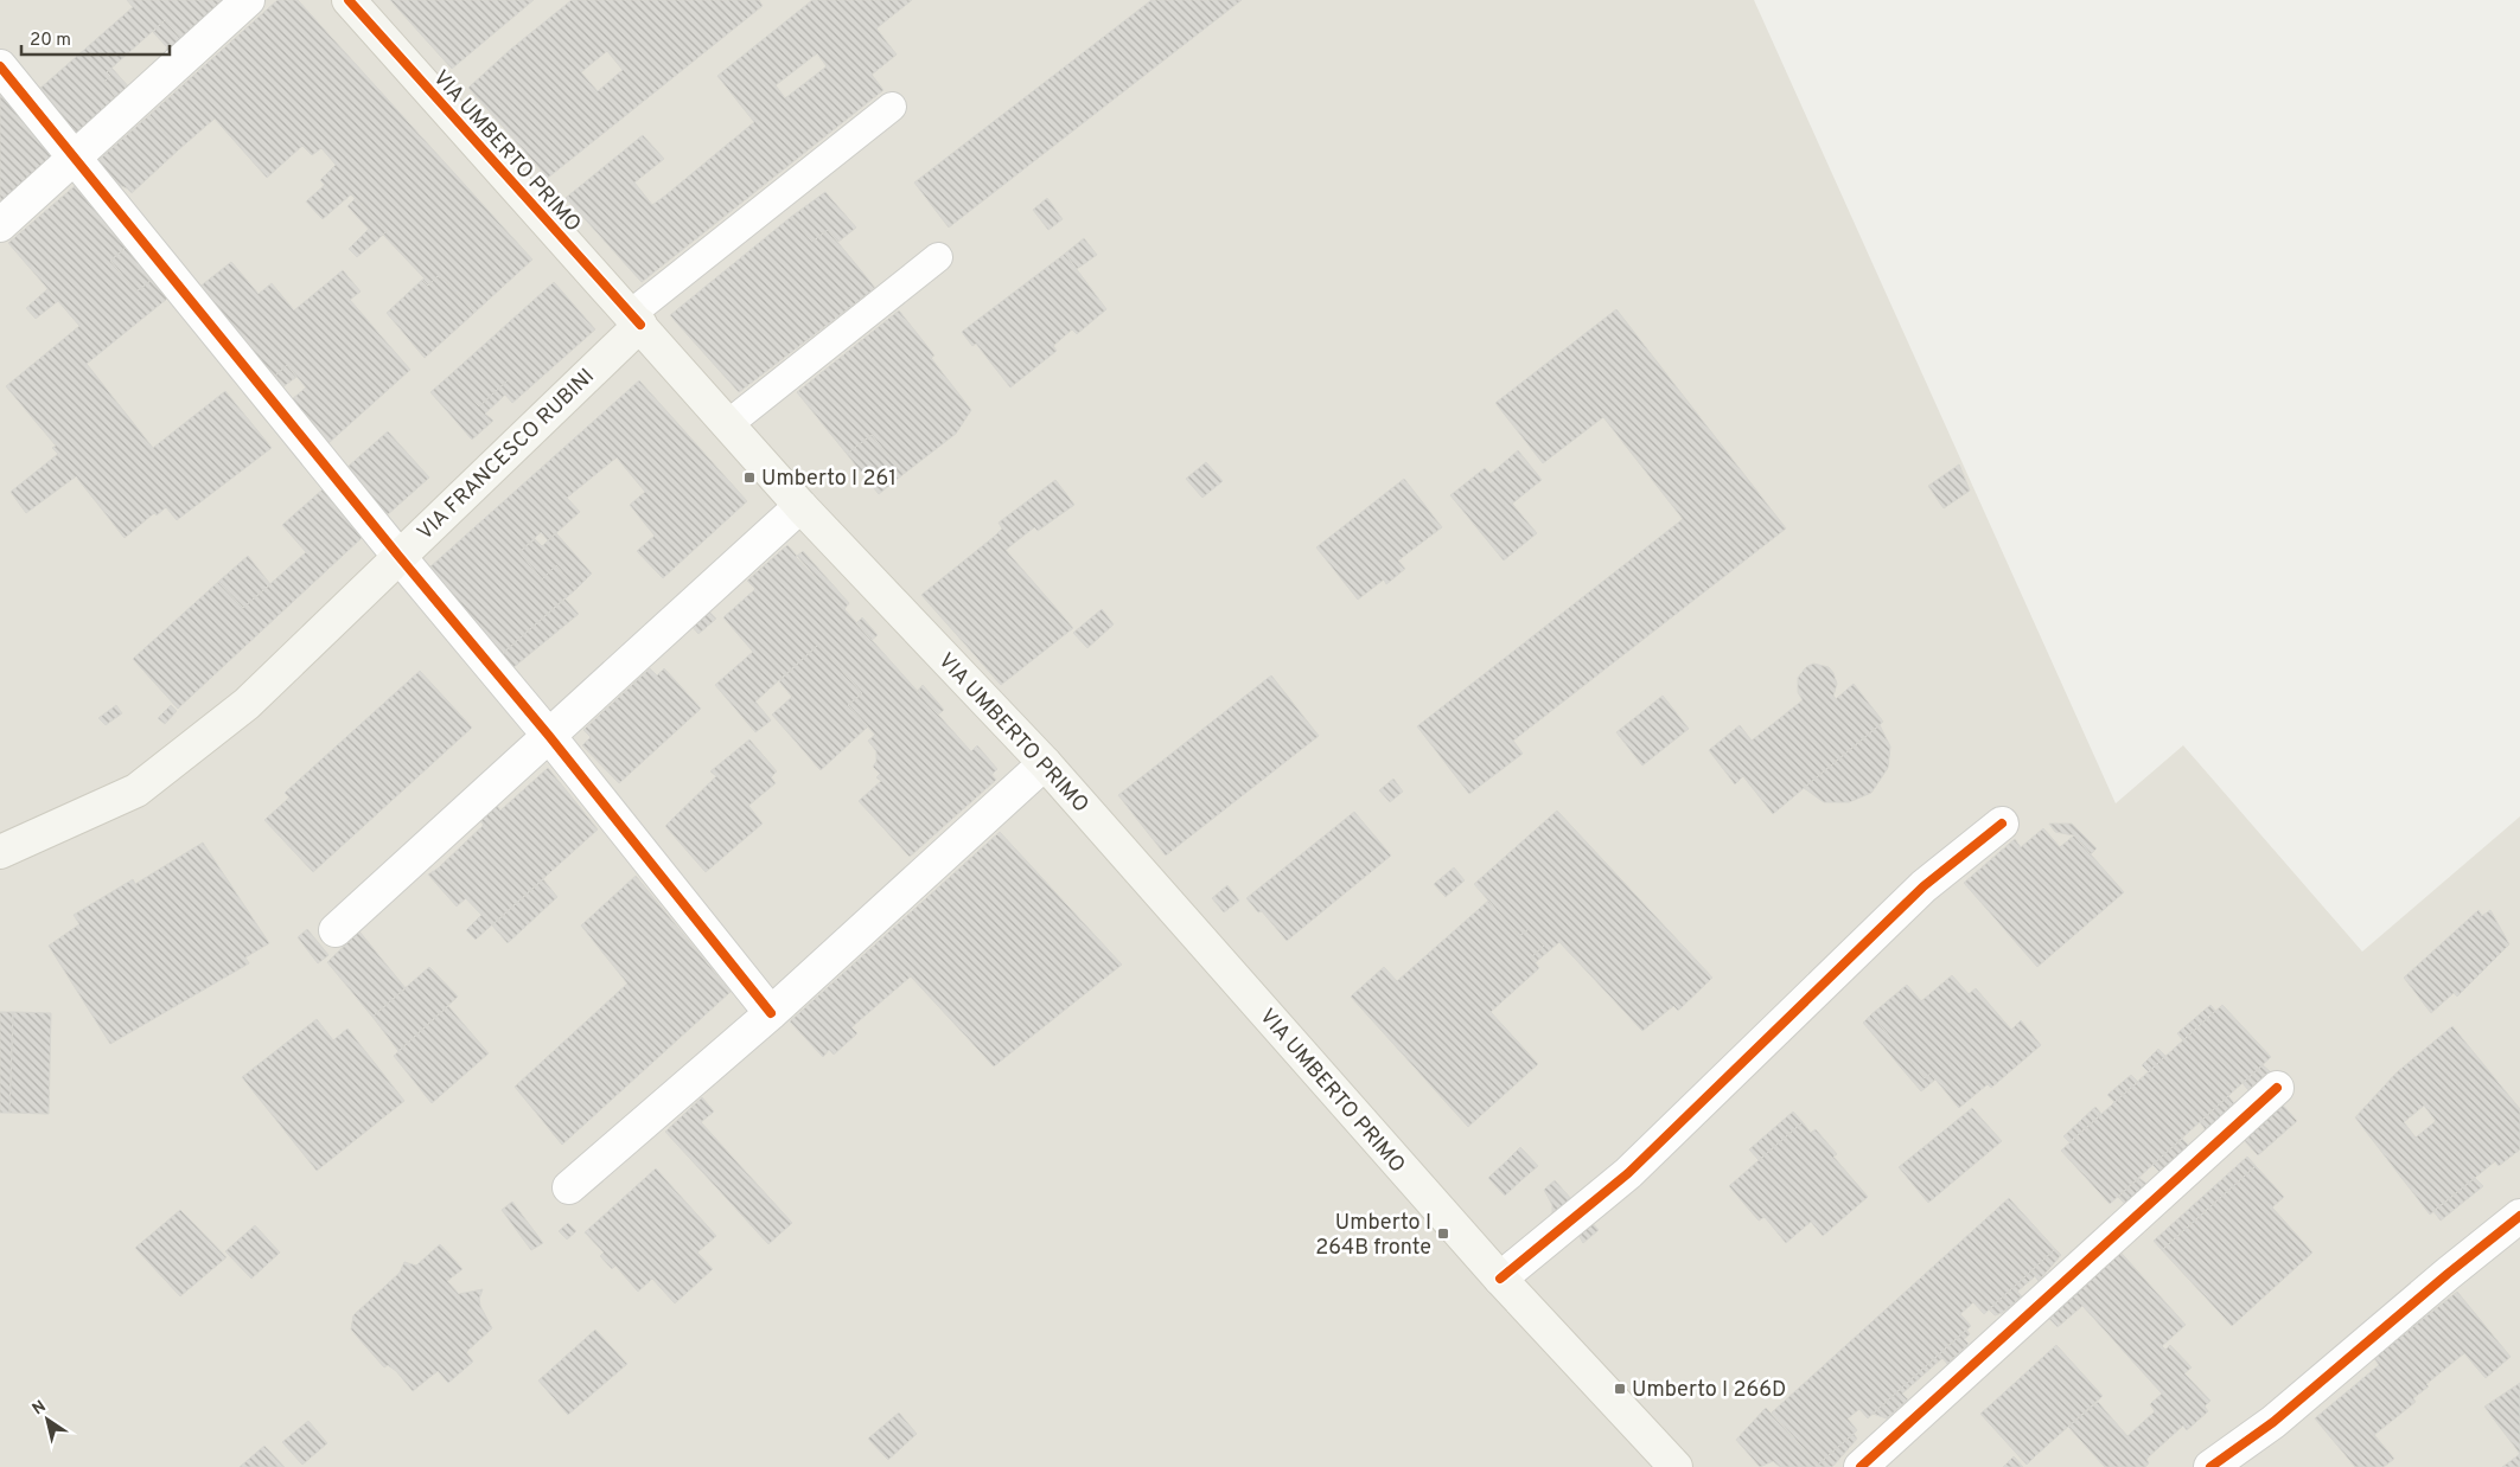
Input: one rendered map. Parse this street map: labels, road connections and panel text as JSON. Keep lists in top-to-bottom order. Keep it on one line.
{"streets":{"main road":["VIA UMBERTO PRIMO","VIA FRANCESCO RUBINI"]},"crossings":[["VIA UMBERTO PRIMO","VIA FRANCESCO RUBINI"]],"places":{"transit":["Umberto I 261","Umberto I 264B fronte","Umberto I 266D"]},"scale_bar":"20 m","north":"top left"}
